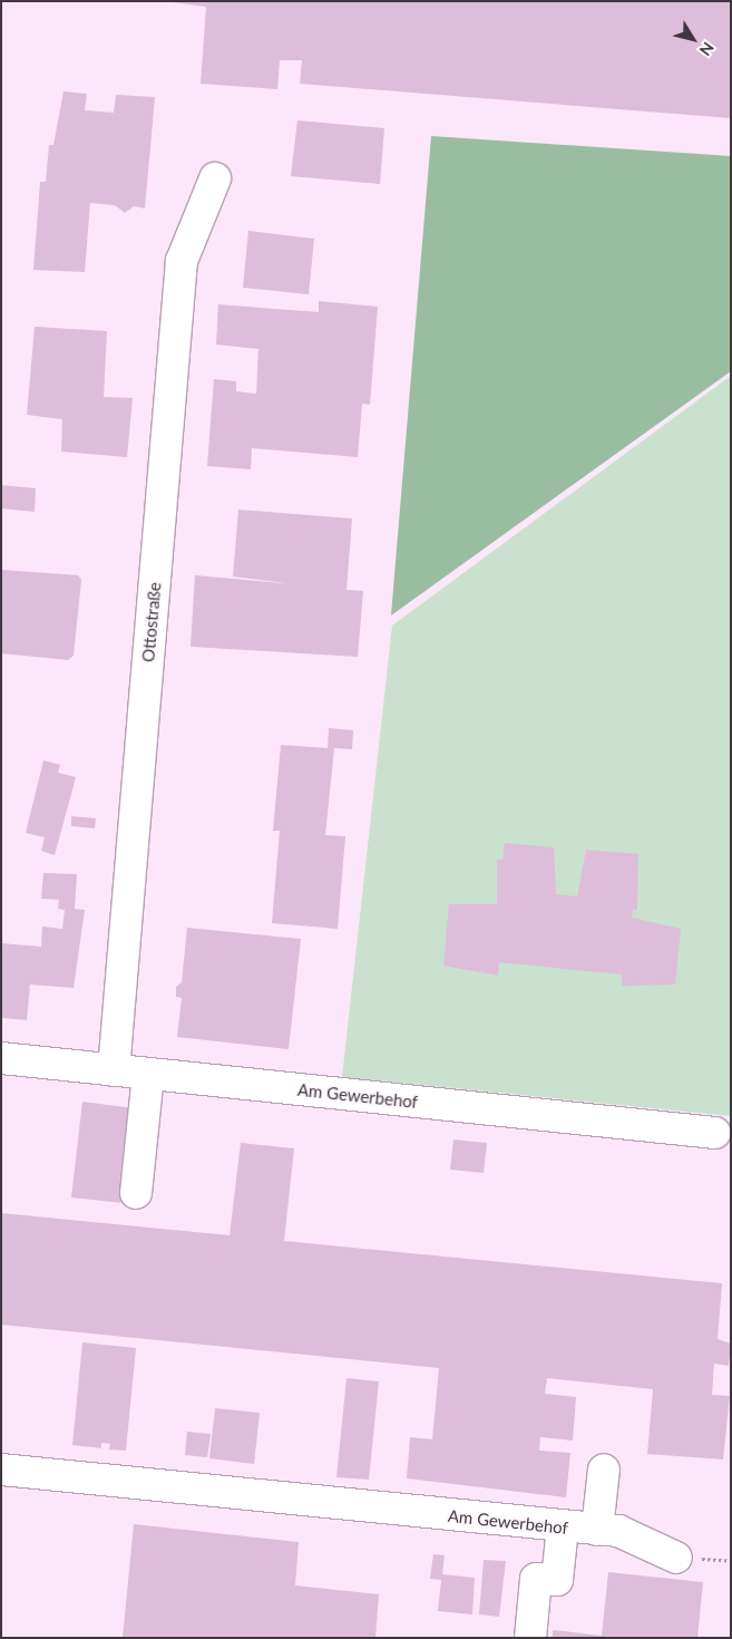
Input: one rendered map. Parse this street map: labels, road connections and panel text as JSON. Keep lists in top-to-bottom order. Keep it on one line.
{"streets":{"street":["Ottostraße","Am Gewerbehof"]},"crossings":[["Ottostraße","Am Gewerbehof"]],"north":"bottom right"}
